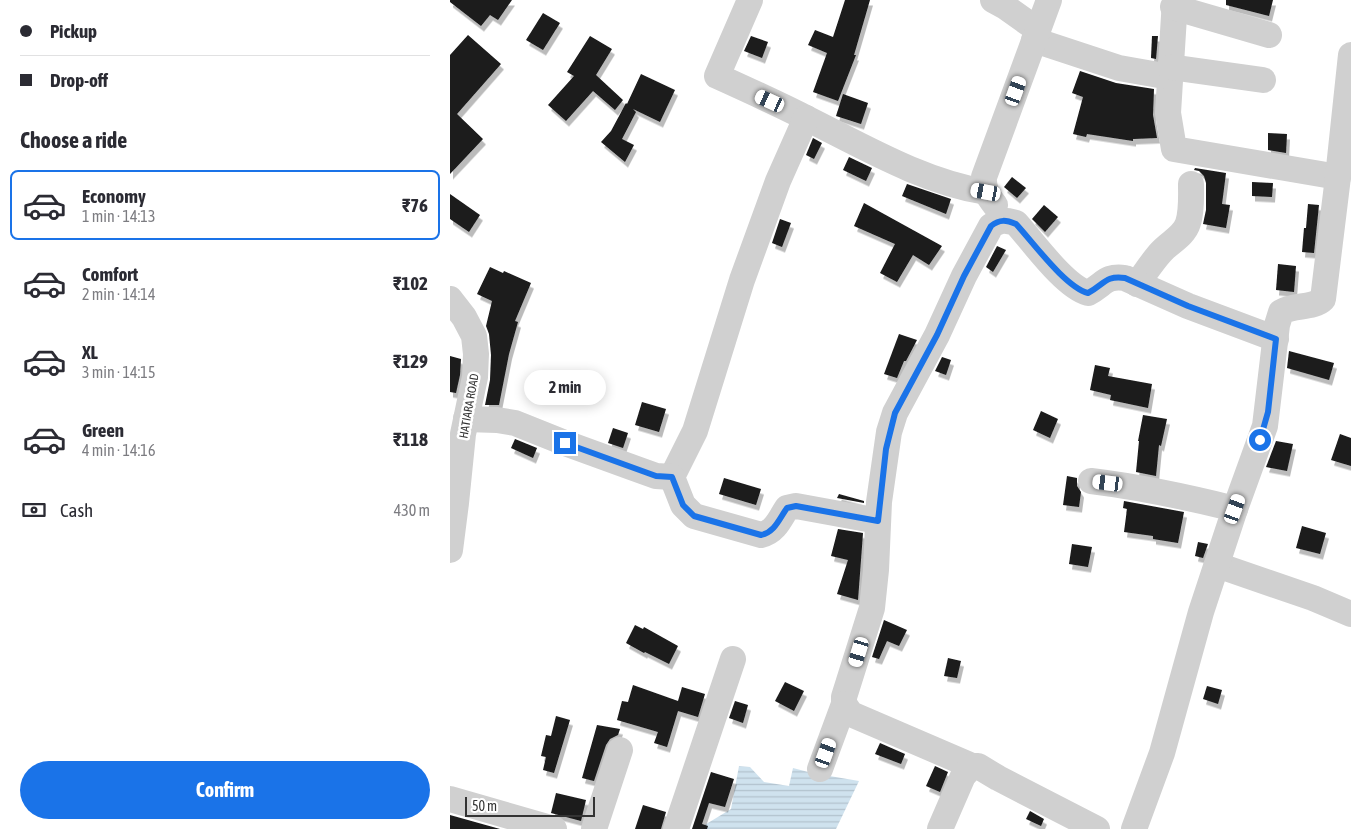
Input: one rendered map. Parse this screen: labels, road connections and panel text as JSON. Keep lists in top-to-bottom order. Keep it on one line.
{"streets":{"street":["HATIARA ROAD"]},"scale_bar":"50 m","page":{"banner":["Pickup","Drop-off"],"heading":"Choose a ride","list":[{"name":"Economy","note":"1 min · 14:13","value":"₹76"},{"name":"Comfort","note":"2 min · 14:14","value":"₹102"},{"name":"XL","note":"3 min · 14:15","value":"₹129"},{"name":"Green","note":"4 min · 14:16","value":"₹118"}],"bubble":"2 min","pay":["Cash","430 m"],"buttons":"Confirm","scale":"50 m"}}
